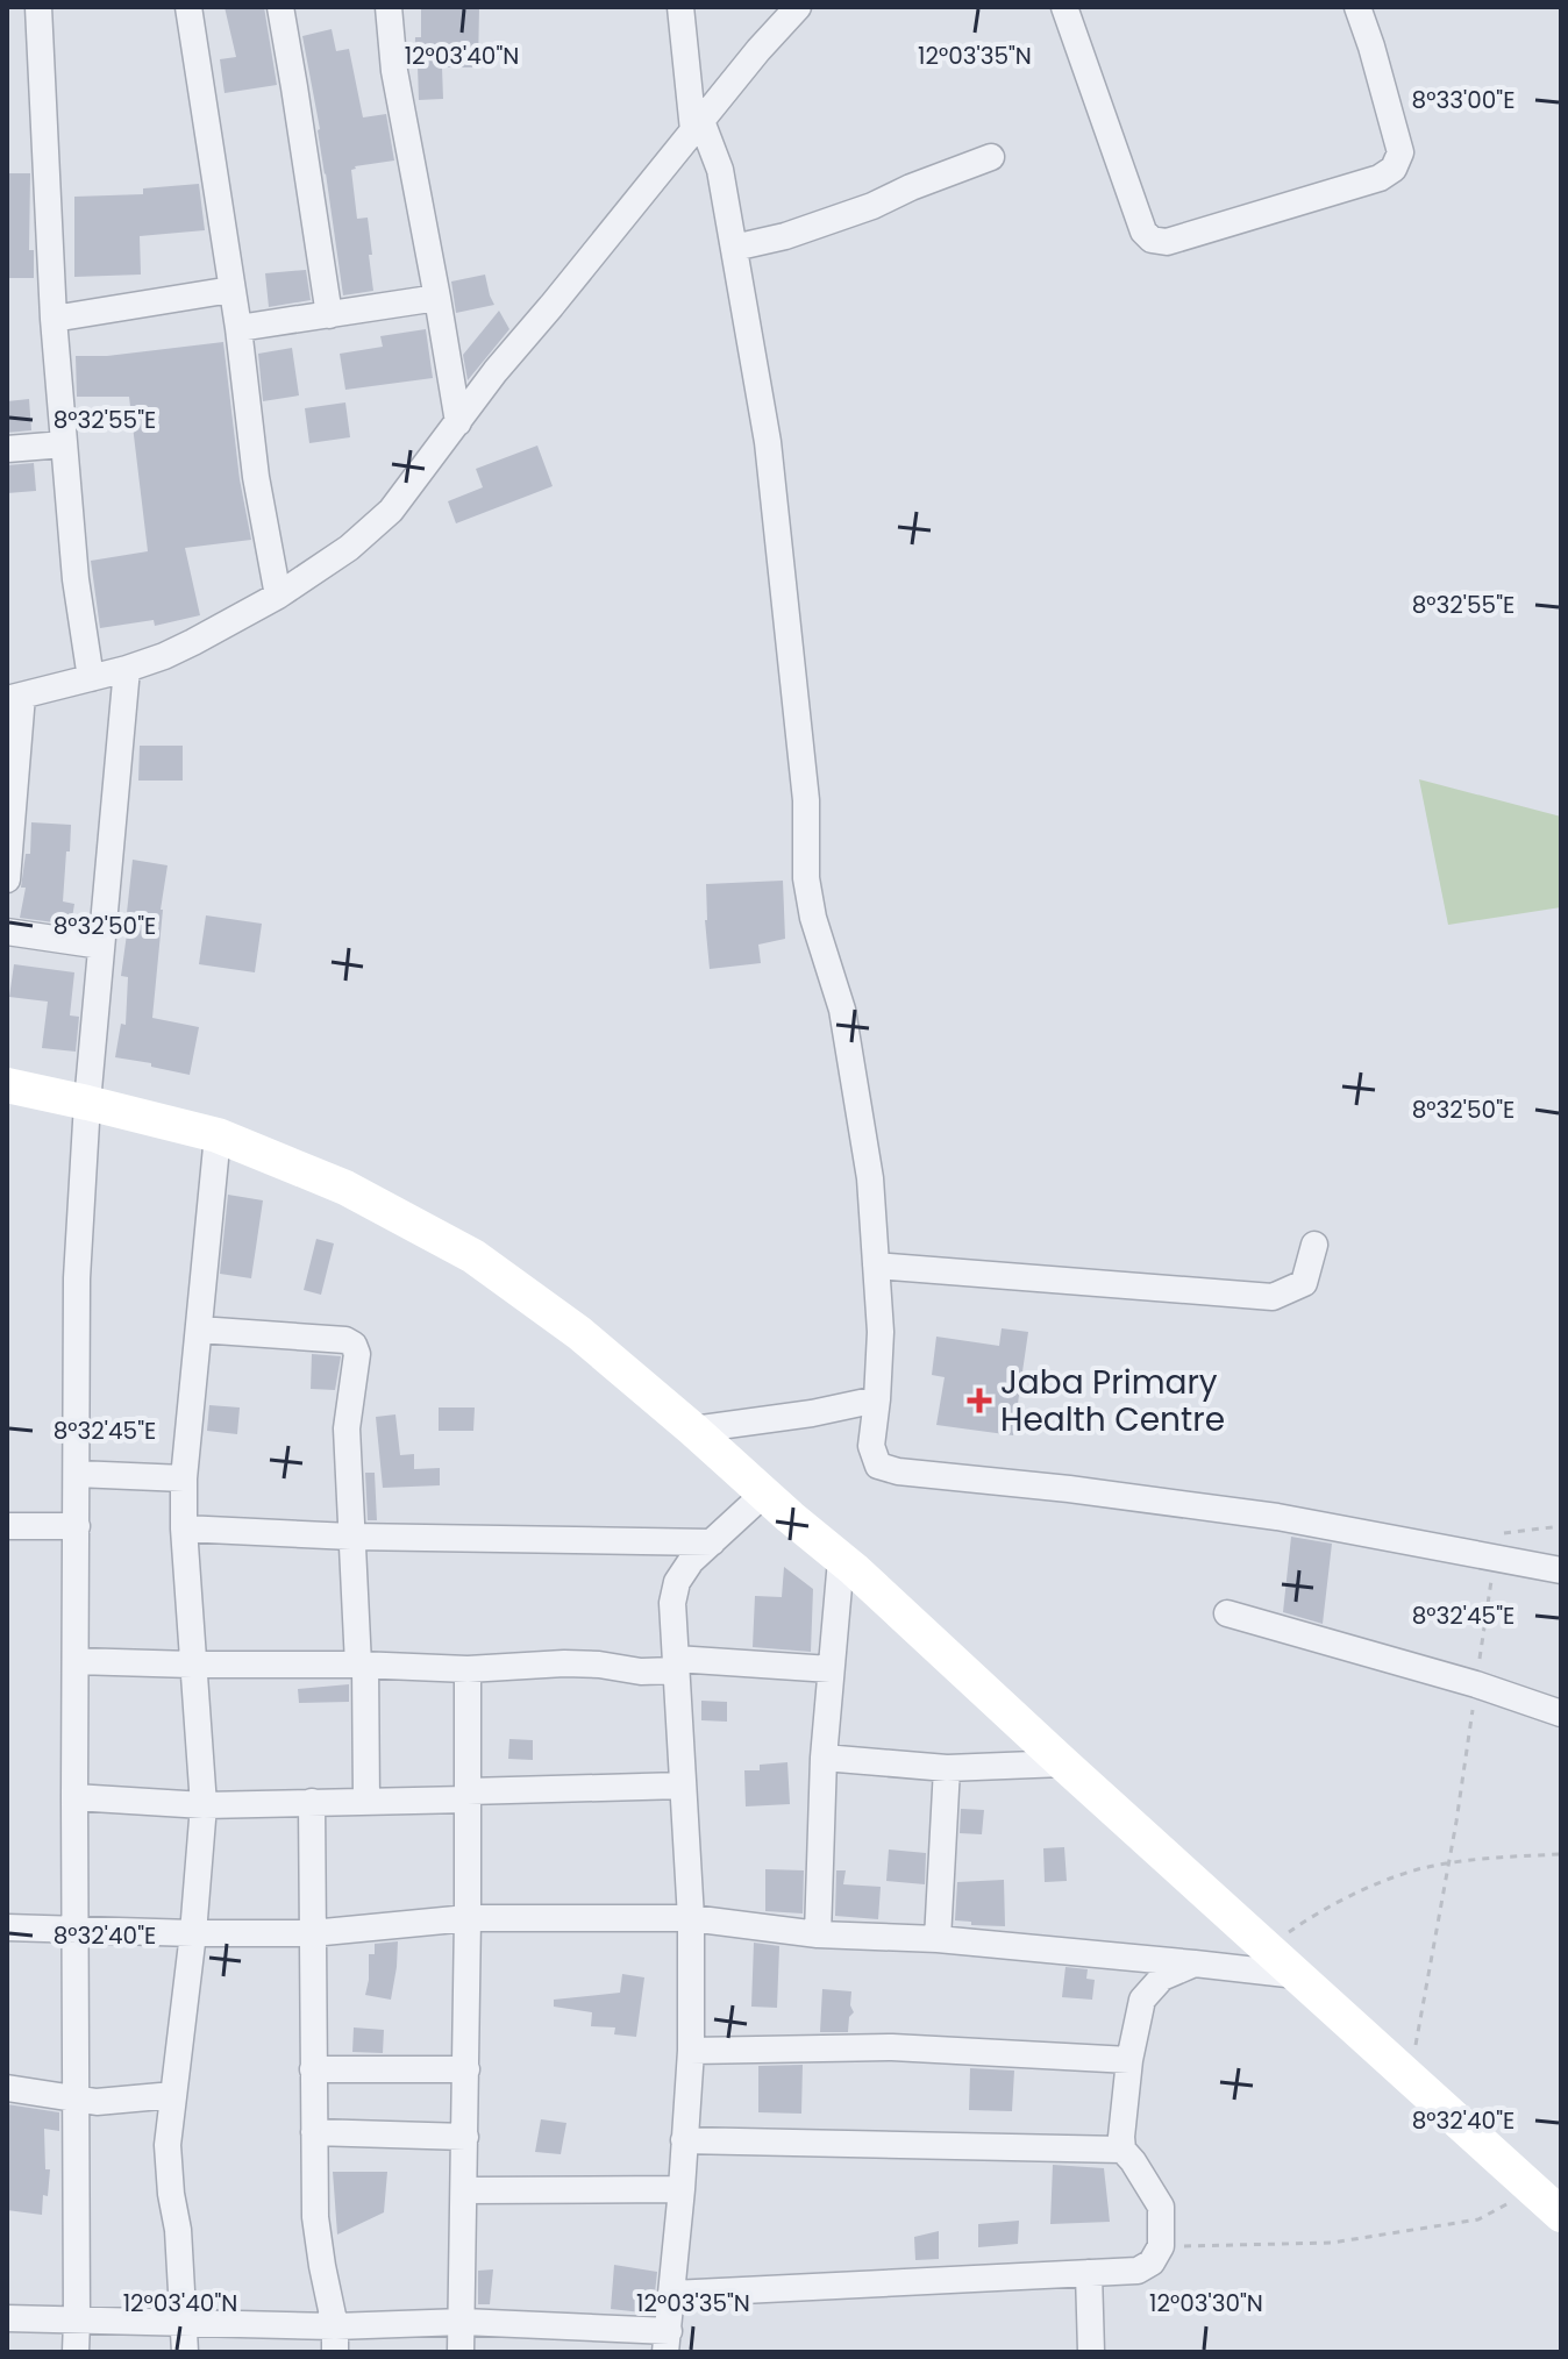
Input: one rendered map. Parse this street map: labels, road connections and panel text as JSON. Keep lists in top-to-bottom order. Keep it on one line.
{"places":{"health":["Jaba Primary Health Centre"]},"coordinates":["12°03'40\"N","12°03'35\"N","8°33'00\"E","8°32'55\"E","8°32'50\"E","8°32'45\"E","8°32'40\"E","12°03'30\"N"]}
